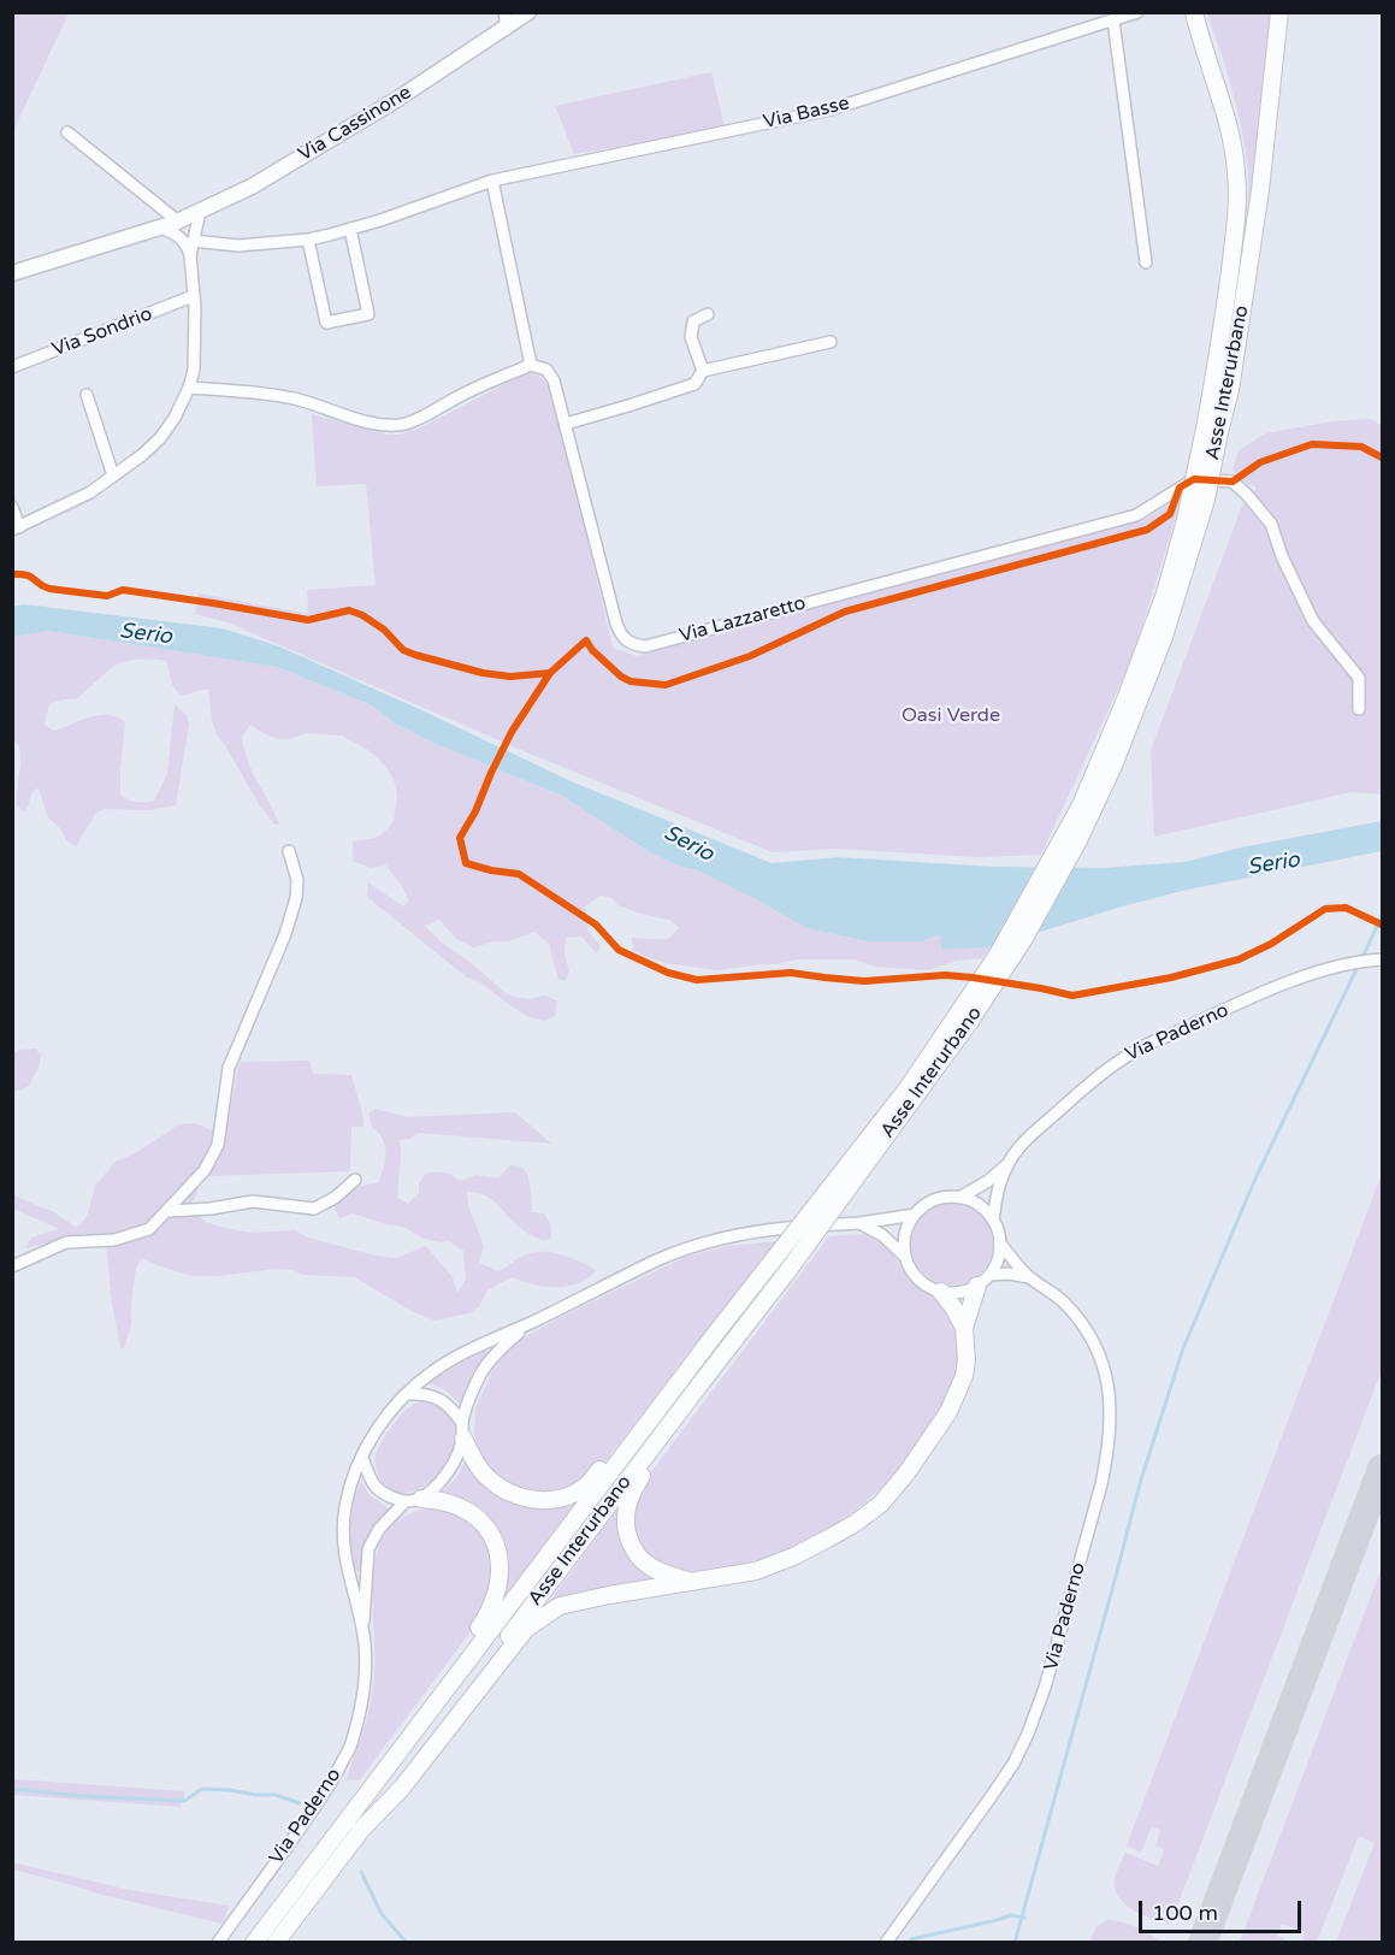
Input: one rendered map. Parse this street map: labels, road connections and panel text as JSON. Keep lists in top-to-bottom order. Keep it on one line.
{"streets":{"highway":["Asse Interurbano"],"main road":["Via Cassinone"],"street":["Via Basse","Via Sondrio","Via Lazzaretto","Via Paderno"]},"water":["Serio"],"parks":["Oasi Verde"],"scale_bar":"100 m"}
